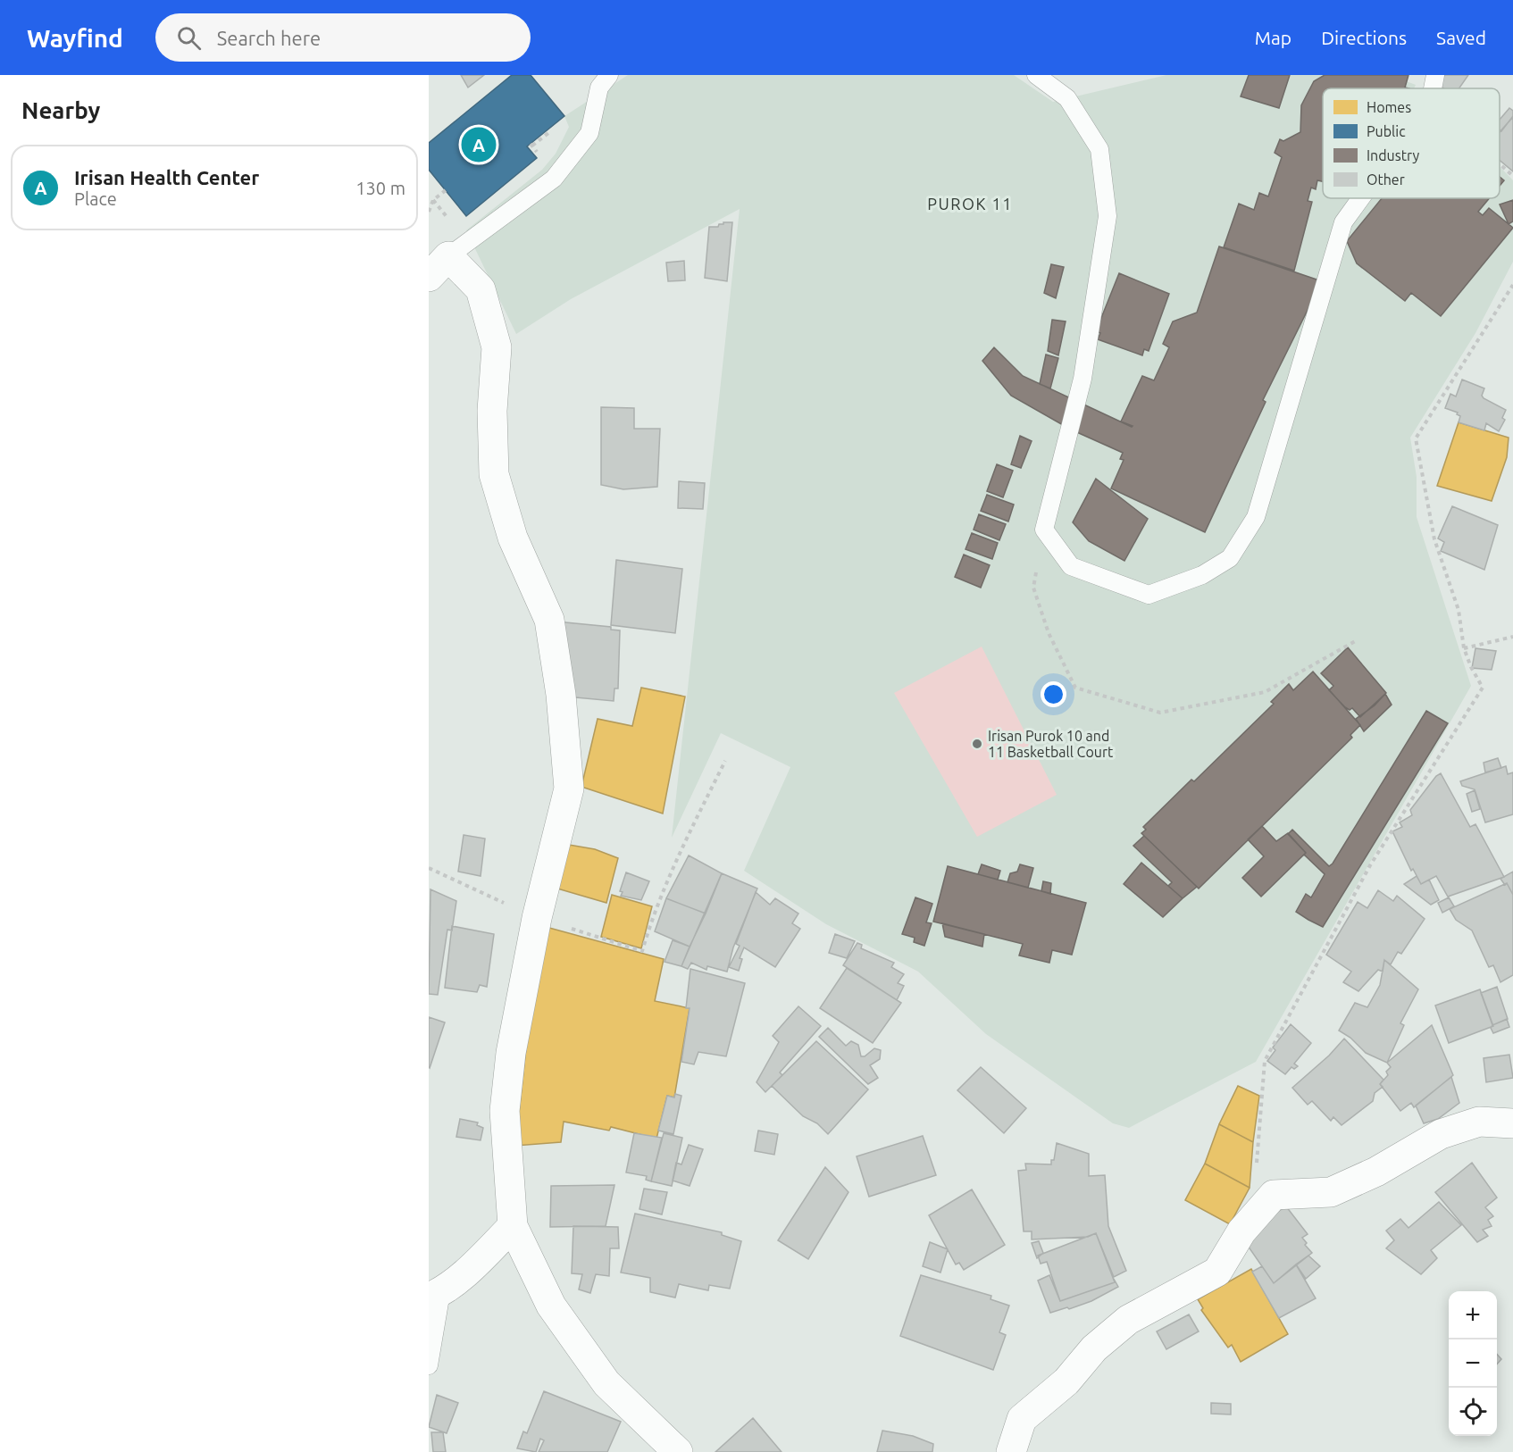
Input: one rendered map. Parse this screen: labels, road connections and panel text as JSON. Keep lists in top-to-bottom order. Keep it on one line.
{"districts":["PUROK 11"],"places":["Irisan Purok 10 and 11 Basketball Court"],"legend":["Homes","Public","Industry","Other"],"page":{"header":"Wayfind","search":"Search here","nav":["Map","Directions","Saved"],"heading":"Nearby","pins":"A","list":[{"mark":"A","name":"Irisan Health Center","note":"Place","value":"130 m"}],"map_buttons":["+","−"]}}
